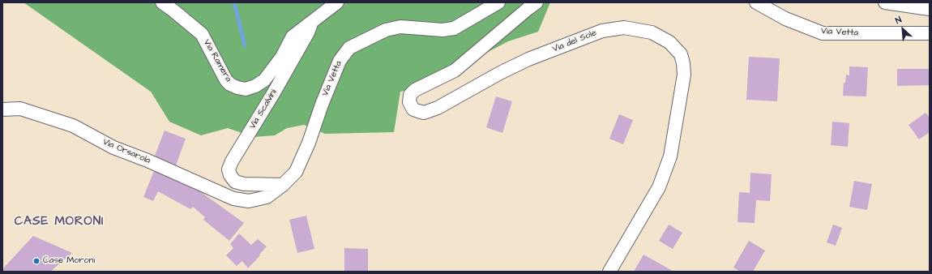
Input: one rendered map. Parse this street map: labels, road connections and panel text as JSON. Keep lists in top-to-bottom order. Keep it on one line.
{"streets":{"street":["Via Vetta","Via del Sole","Via Ramera","Via Scalvini","Via Orsarola"]},"crossings":[["Via Vetta","Via Scalvini"],["Via Vetta","Via Orsarola"],["Via Ramera","Via Scalvini"]],"districts":["CASE MORONI"],"places":["Case Moroni"],"north":"top left"}
